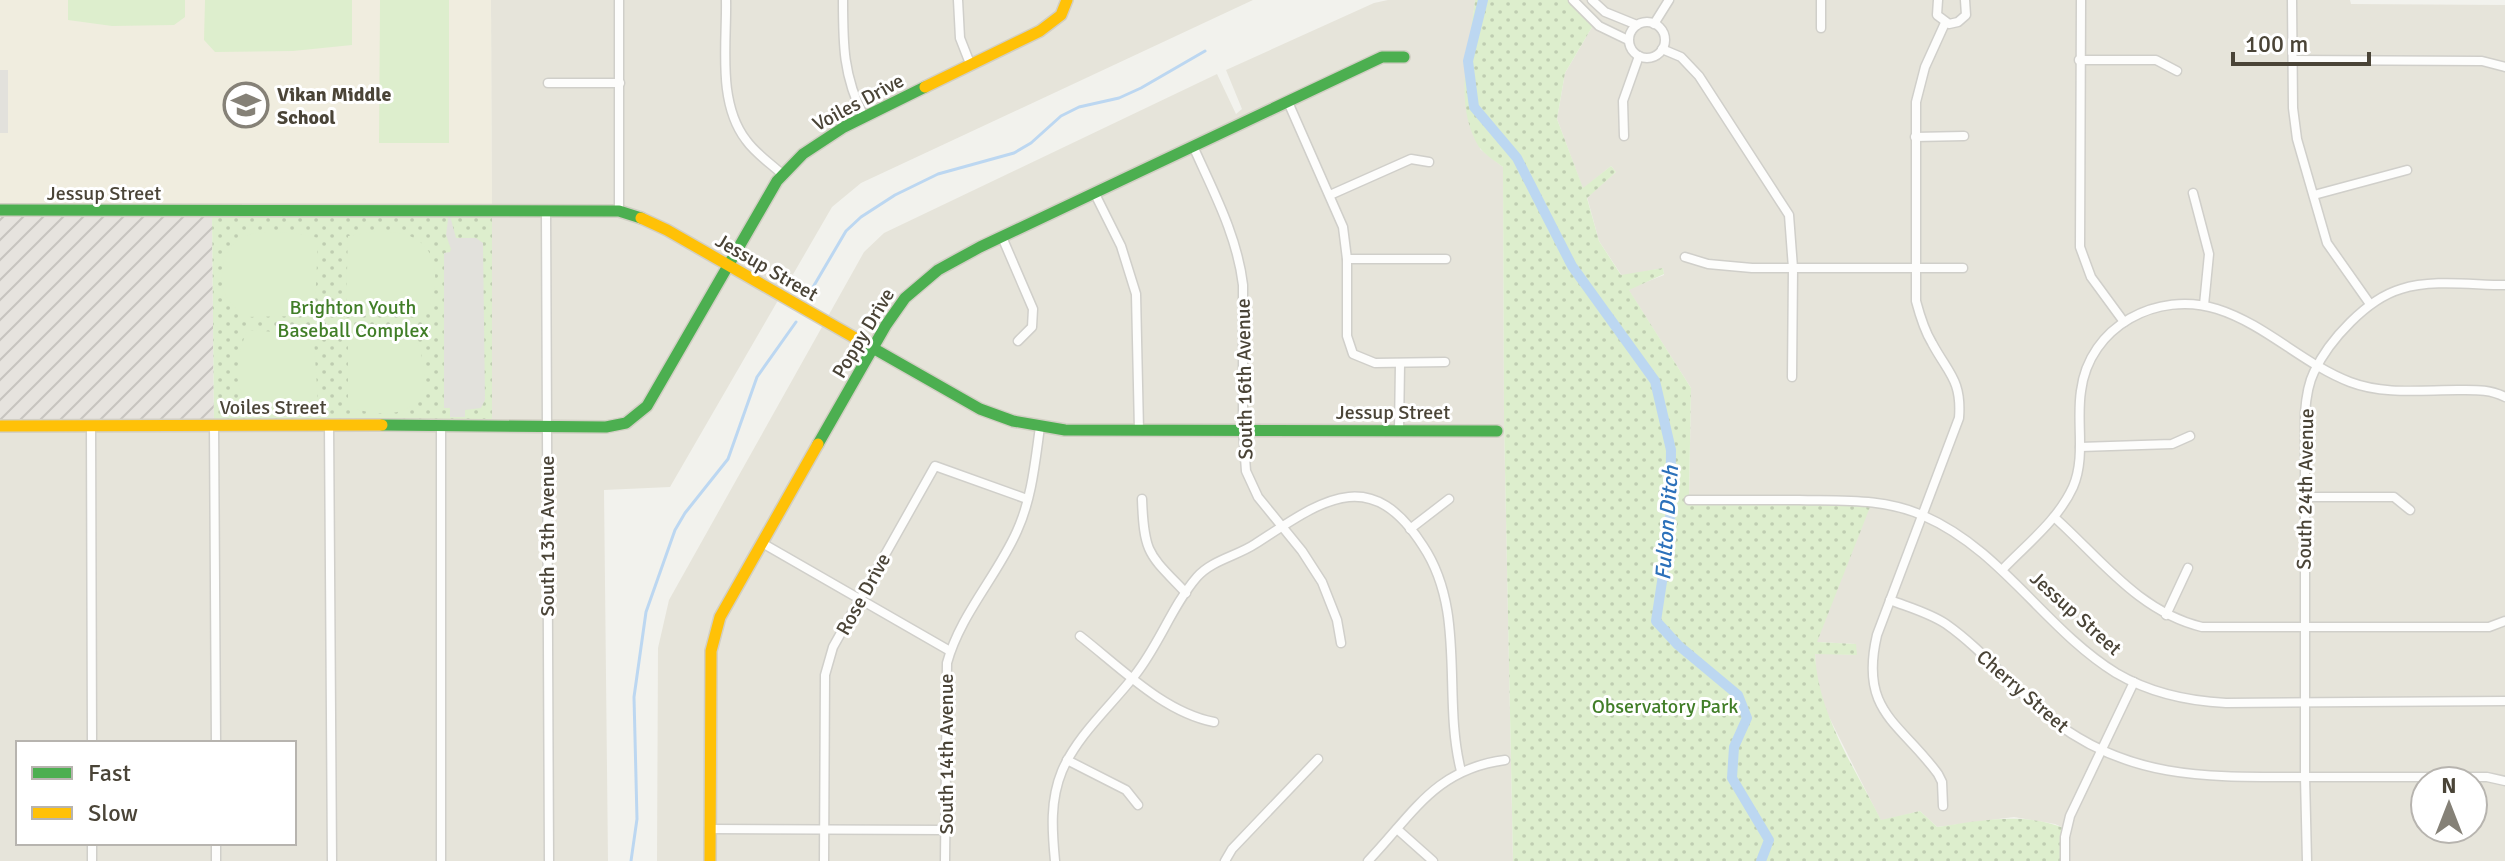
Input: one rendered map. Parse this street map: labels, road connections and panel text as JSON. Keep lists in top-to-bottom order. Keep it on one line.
{"streets":{"street":["Voiles Drive","Jessup Street","Poppy Drive","South 16th Avenue","Voiles Street","South 24th Avenue","South 13th Avenue","Rose Drive","Cherry Street","South 14th Avenue"]},"crossings":[["Voiles Drive","Jessup Street"],["Voiles Drive","Voiles Street"],["Voiles Drive","South 13th Avenue"],["Jessup Street","Poppy Drive"],["Jessup Street","South 16th Avenue"],["Jessup Street","South 24th Avenue"],["Jessup Street","South 13th Avenue"],["Jessup Street","South 14th Avenue"],["Poppy Drive","South 16th Avenue"],["Voiles Street","South 13th Avenue"],["South 24th Avenue","Cherry Street"],["Rose Drive","South 14th Avenue"]],"water":["Fulton Ditch"],"parks":["Brighton Youth Baseball Complex","Observatory Park"],"places":{"school or university":["Vikan Middle School"]},"legend":["Fast","Slow"],"scale_bar":"100 m","north":"top"}
